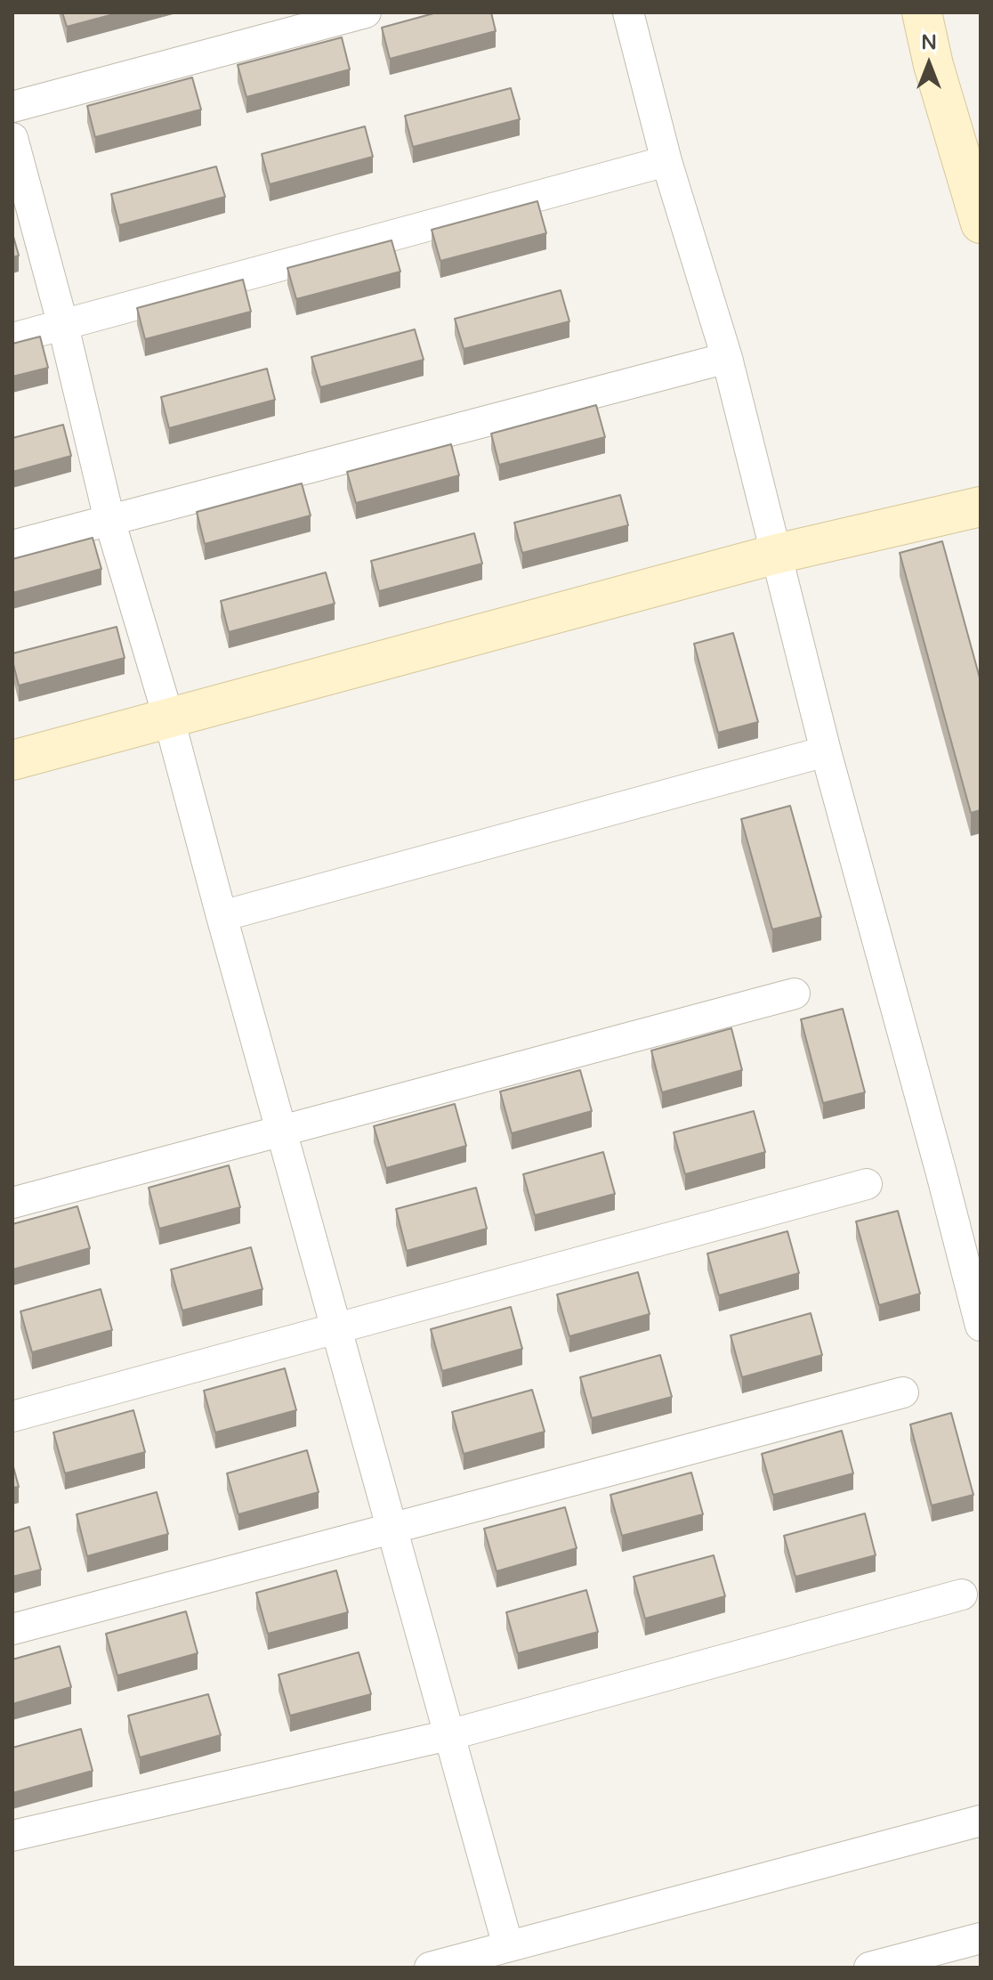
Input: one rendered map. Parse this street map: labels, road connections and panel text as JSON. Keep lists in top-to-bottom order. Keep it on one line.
{"north":"top"}
